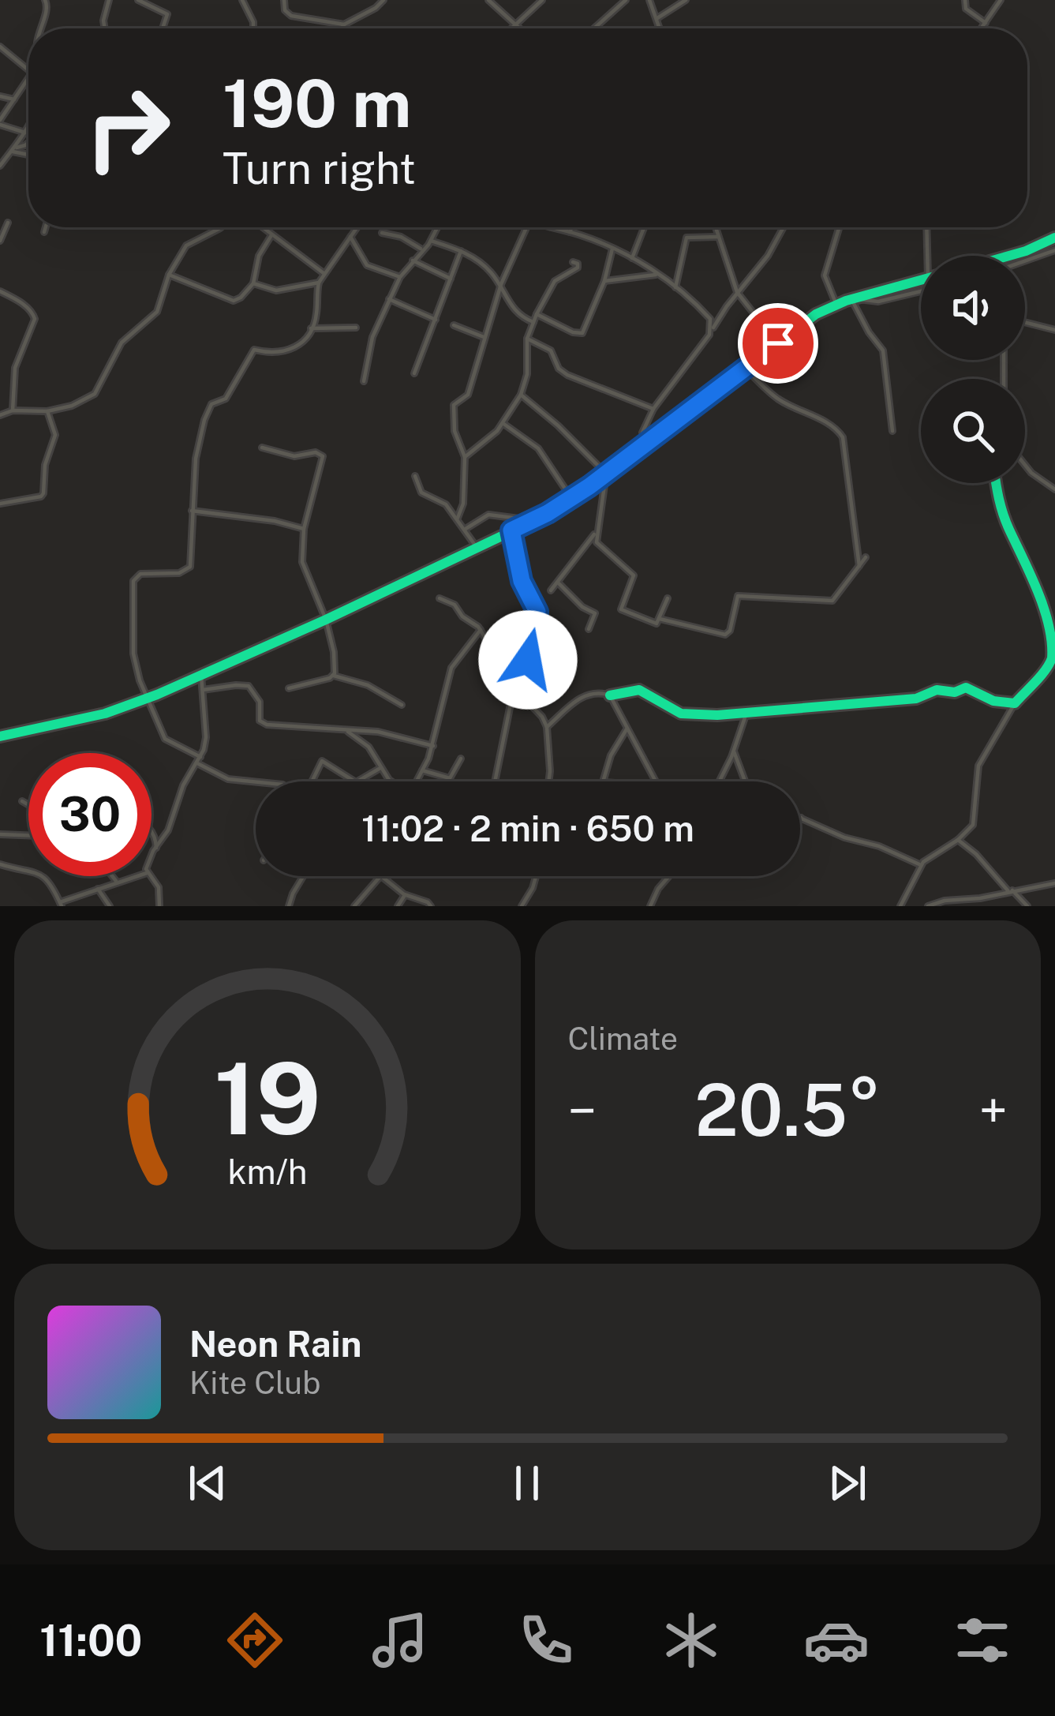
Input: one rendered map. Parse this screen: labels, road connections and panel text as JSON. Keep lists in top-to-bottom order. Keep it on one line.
{"page":{"turn":["190 m","Turn right"],"limit":"30","trip":"11:02 · 2 min · 650 m","tile":"Climate","heat":["−","20.5°","+"],"song":["Neon Rain","Kite Club"],"tabs":"11:00","gauge":["19","km/h"]}}
